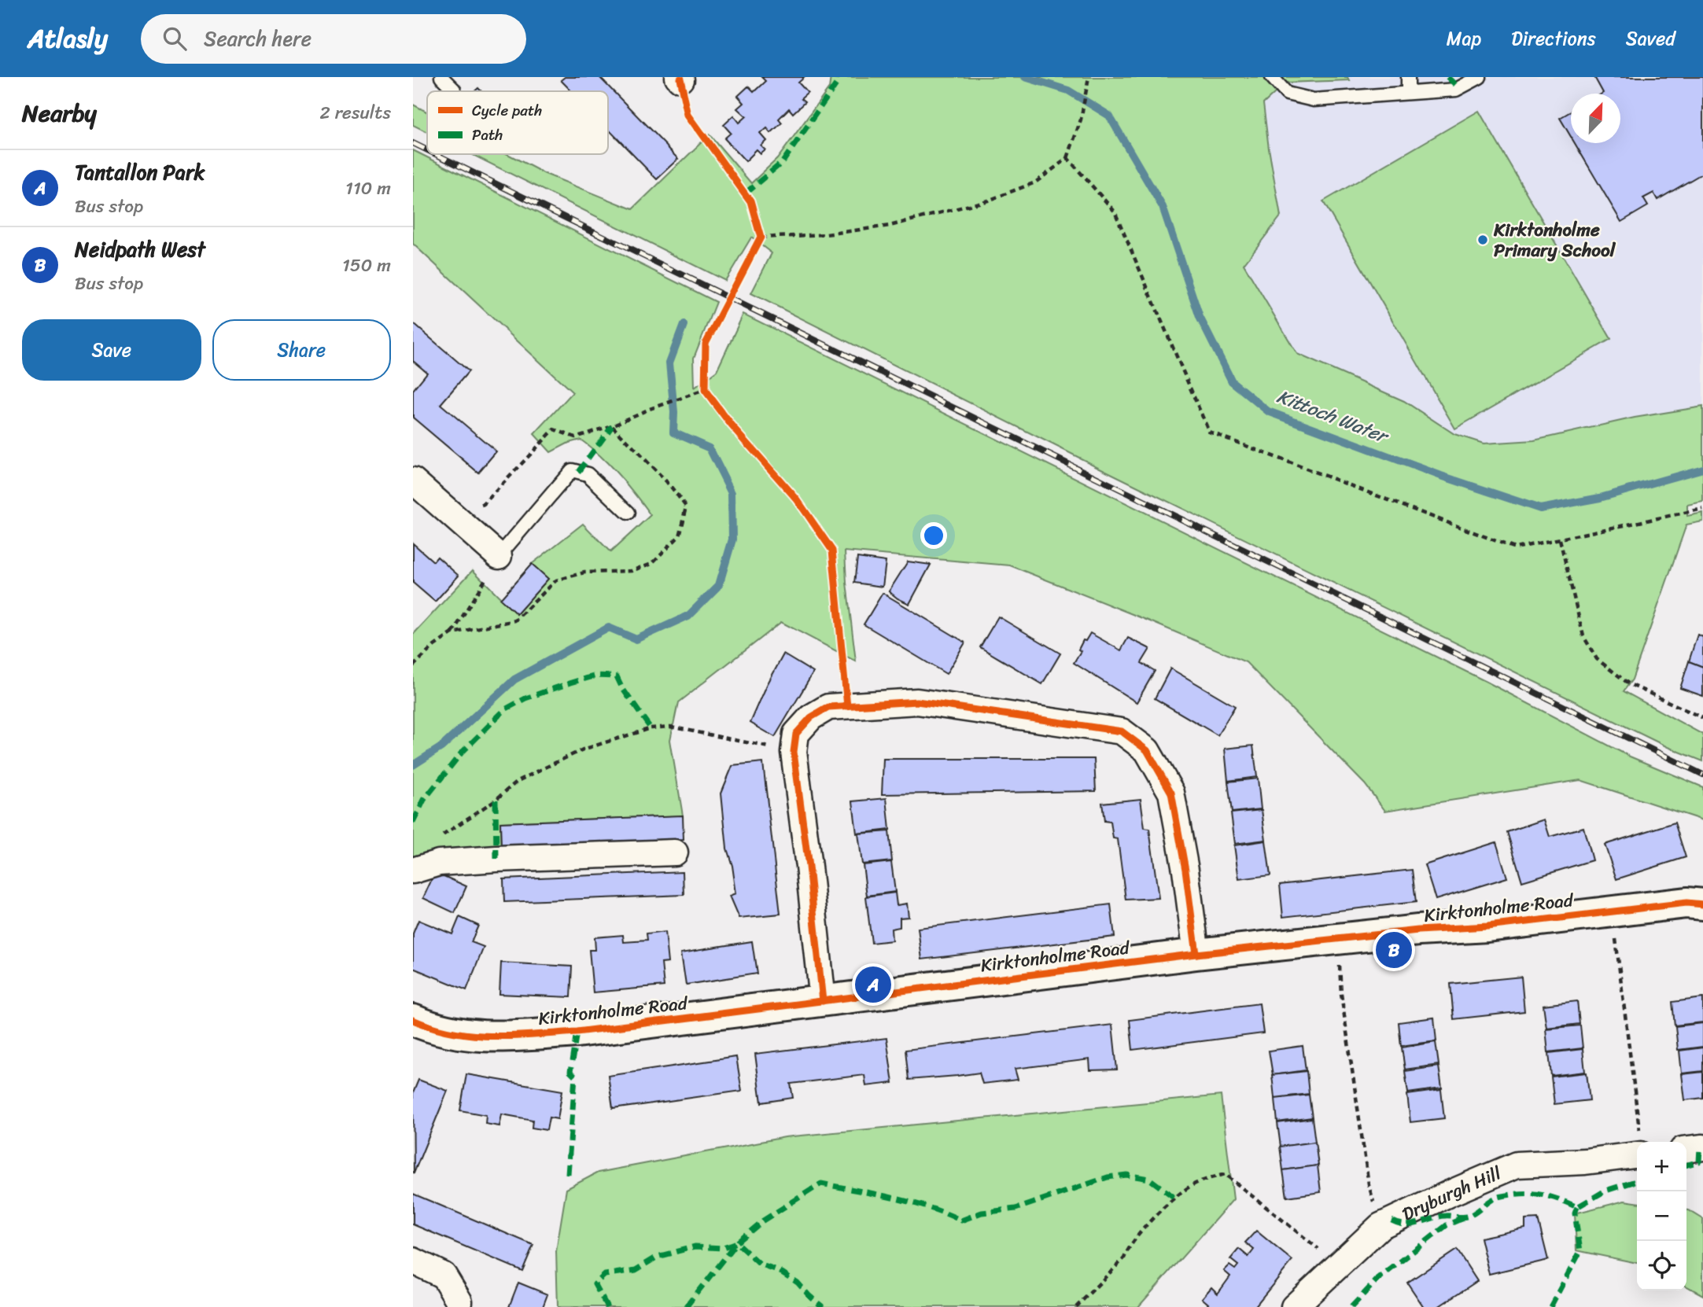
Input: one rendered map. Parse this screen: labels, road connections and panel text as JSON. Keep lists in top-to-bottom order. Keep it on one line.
{"streets":{"street":["Kirktonholme Road","Dryburgh Hill"]},"water":["Kittoch Water"],"places":["Kirktonholme Primary School"],"legend":["Cycle path","Path"],"north":"top right","page":{"header":"Atlasly","search":"Search here","nav":["Map","Directions","Saved"],"heading":["Nearby","2 results"],"list":[{"mark":"A","name":"Tantallon Park","note":"Bus stop","value":"110 m"},{"mark":"B","name":"Neidpath West","note":"Bus stop","value":"150 m"}],"buttons":["Save","Share"],"pins":["B","A"],"map_buttons":["+","−"]}}
